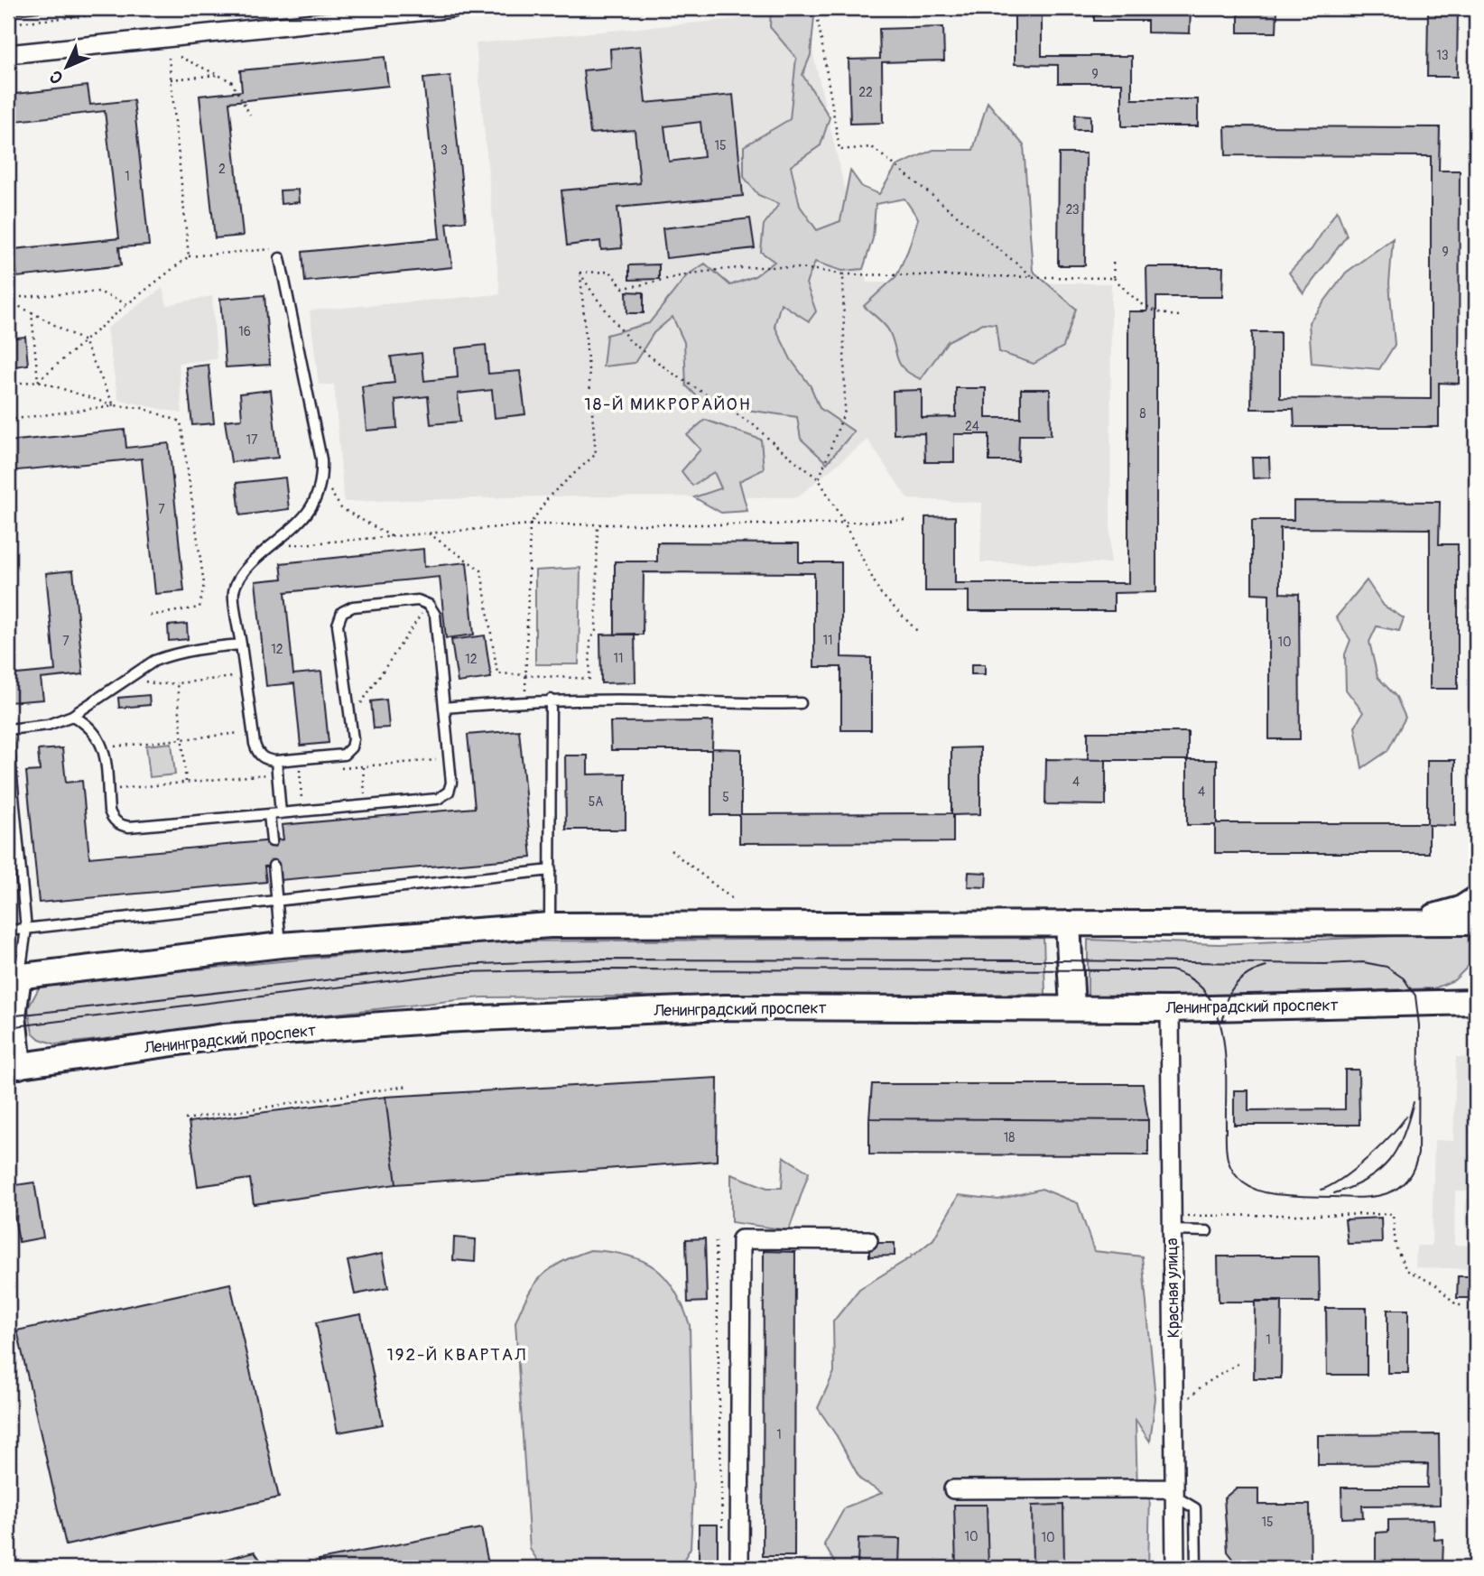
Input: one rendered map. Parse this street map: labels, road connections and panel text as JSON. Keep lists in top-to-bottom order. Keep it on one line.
{"streets":{"main road":["Ленинградский проспект"],"street":["Красная улица"]},"crossings":[["Ленинградский проспект","Красная улица"]],"districts":["18-Й МИКРОРАЙОН","192-Й КВАРТАЛ"],"house_numbers":["13","9","22","15","3","2","1","23","9","16","8","24","17","7","11","7","10","12","11","12","4","4","5","5А","18","1","1","15","10","10"],"north":"bottom left"}
